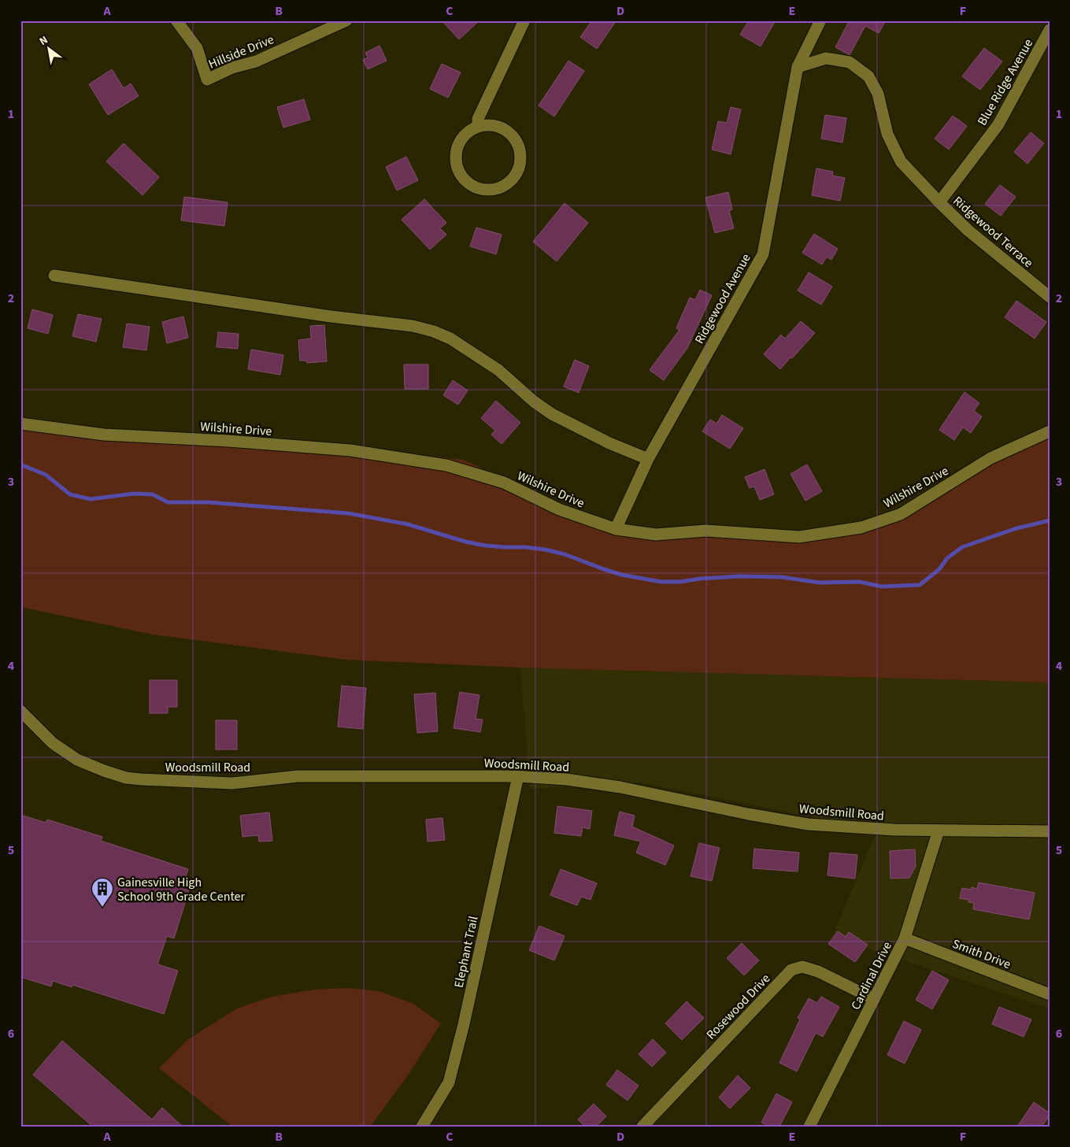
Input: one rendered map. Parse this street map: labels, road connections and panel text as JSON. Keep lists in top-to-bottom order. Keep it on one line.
{"streets":{"street":["Hillside Drive","Blue Ridge Avenue","Ridgewood Terrace","Ridgewood Avenue","Wilshire Drive","Woodsmill Road","Elephant Trail","Smith Drive","Cardinal Drive","Rosewood Drive"]},"crossings":[["Blue Ridge Avenue","Ridgewood Terrace"],["Ridgewood Terrace","Ridgewood Avenue"],["Ridgewood Avenue","Wilshire Drive"],["Woodsmill Road","Elephant Trail"],["Woodsmill Road","Cardinal Drive"],["Smith Drive","Cardinal Drive"],["Cardinal Drive","Rosewood Drive"]],"places":{"building":["Gainesville High School 9th Grade Center"]},"north":"top left","grid":{"columns":["A","B","C","D","E","F"],"rows":["1","2","3","4","5","6"]}}
